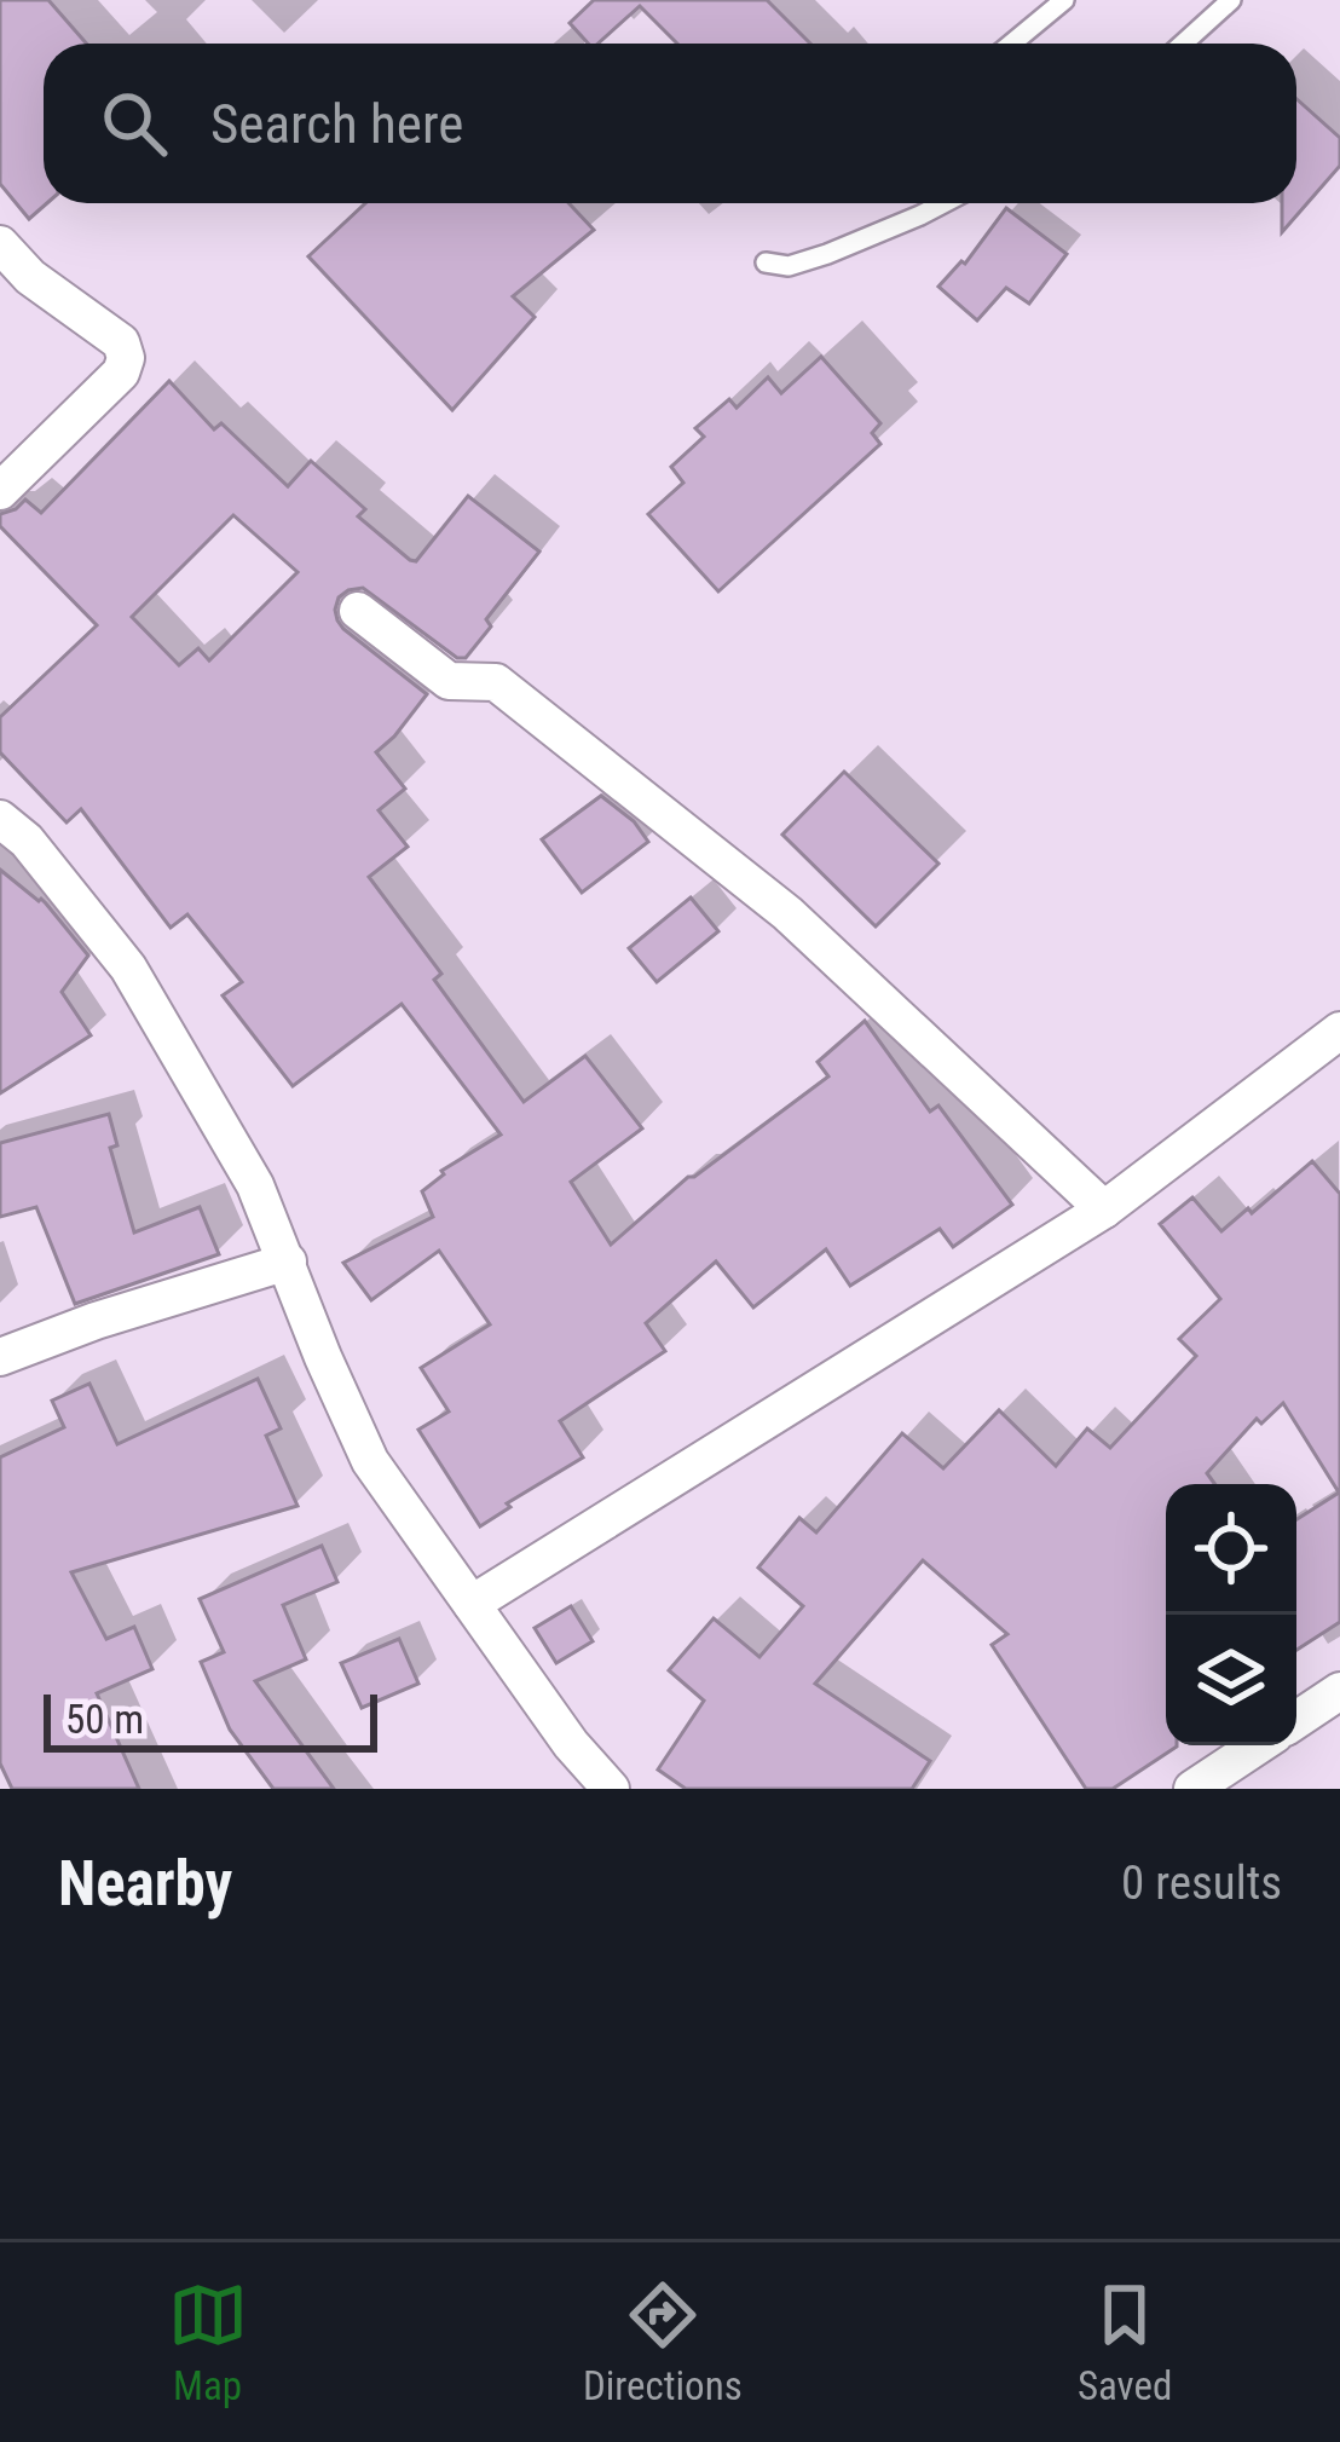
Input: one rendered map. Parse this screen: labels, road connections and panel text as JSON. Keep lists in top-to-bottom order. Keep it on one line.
{"scale_bar":"50 m","page":{"search":"Search here","scale":"50 m","heading":["Nearby","0 results"],"nav":["Map","Directions","Saved"]}}
